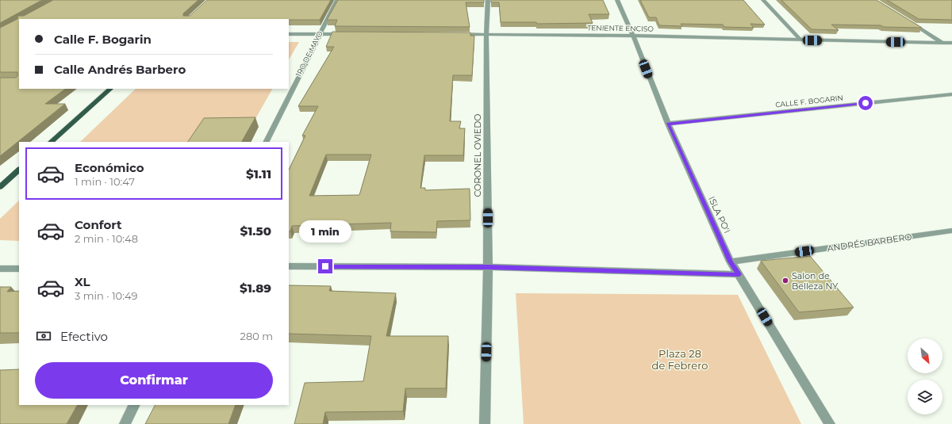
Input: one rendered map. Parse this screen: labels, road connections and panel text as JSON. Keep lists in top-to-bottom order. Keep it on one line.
{"streets":{"street":["TENIENTE ENCISO","1RO DE MAYO","CALLE F. BOGARIN","CORONEL OVIEDO","ISLA PO'I","ANDRÉS BARBERO"]},"crossings":[["TENIENTE ENCISO","CORONEL OVIEDO"],["TENIENTE ENCISO","ISLA PO'I"],["CALLE F. BOGARIN","ISLA PO'I"],["ISLA PO'I","ANDRÉS BARBERO"]],"parks":["Plaza 28 de Febrero"],"places":["Salon de Belleza NY"],"north":"bottom right","page":{"banner":["Calle F. Bogarin","Calle Andrés Barbero"],"list":[{"name":"Económico","note":"1 min · 10:47","value":"$1.11"},{"name":"Confort","note":"2 min · 10:48","value":"$1.50"},{"name":"XL","note":"3 min · 10:49","value":"$1.89"}],"bubble":"1 min","pay":["Efectivo","280 m"],"buttons":"Confirmar"}}
